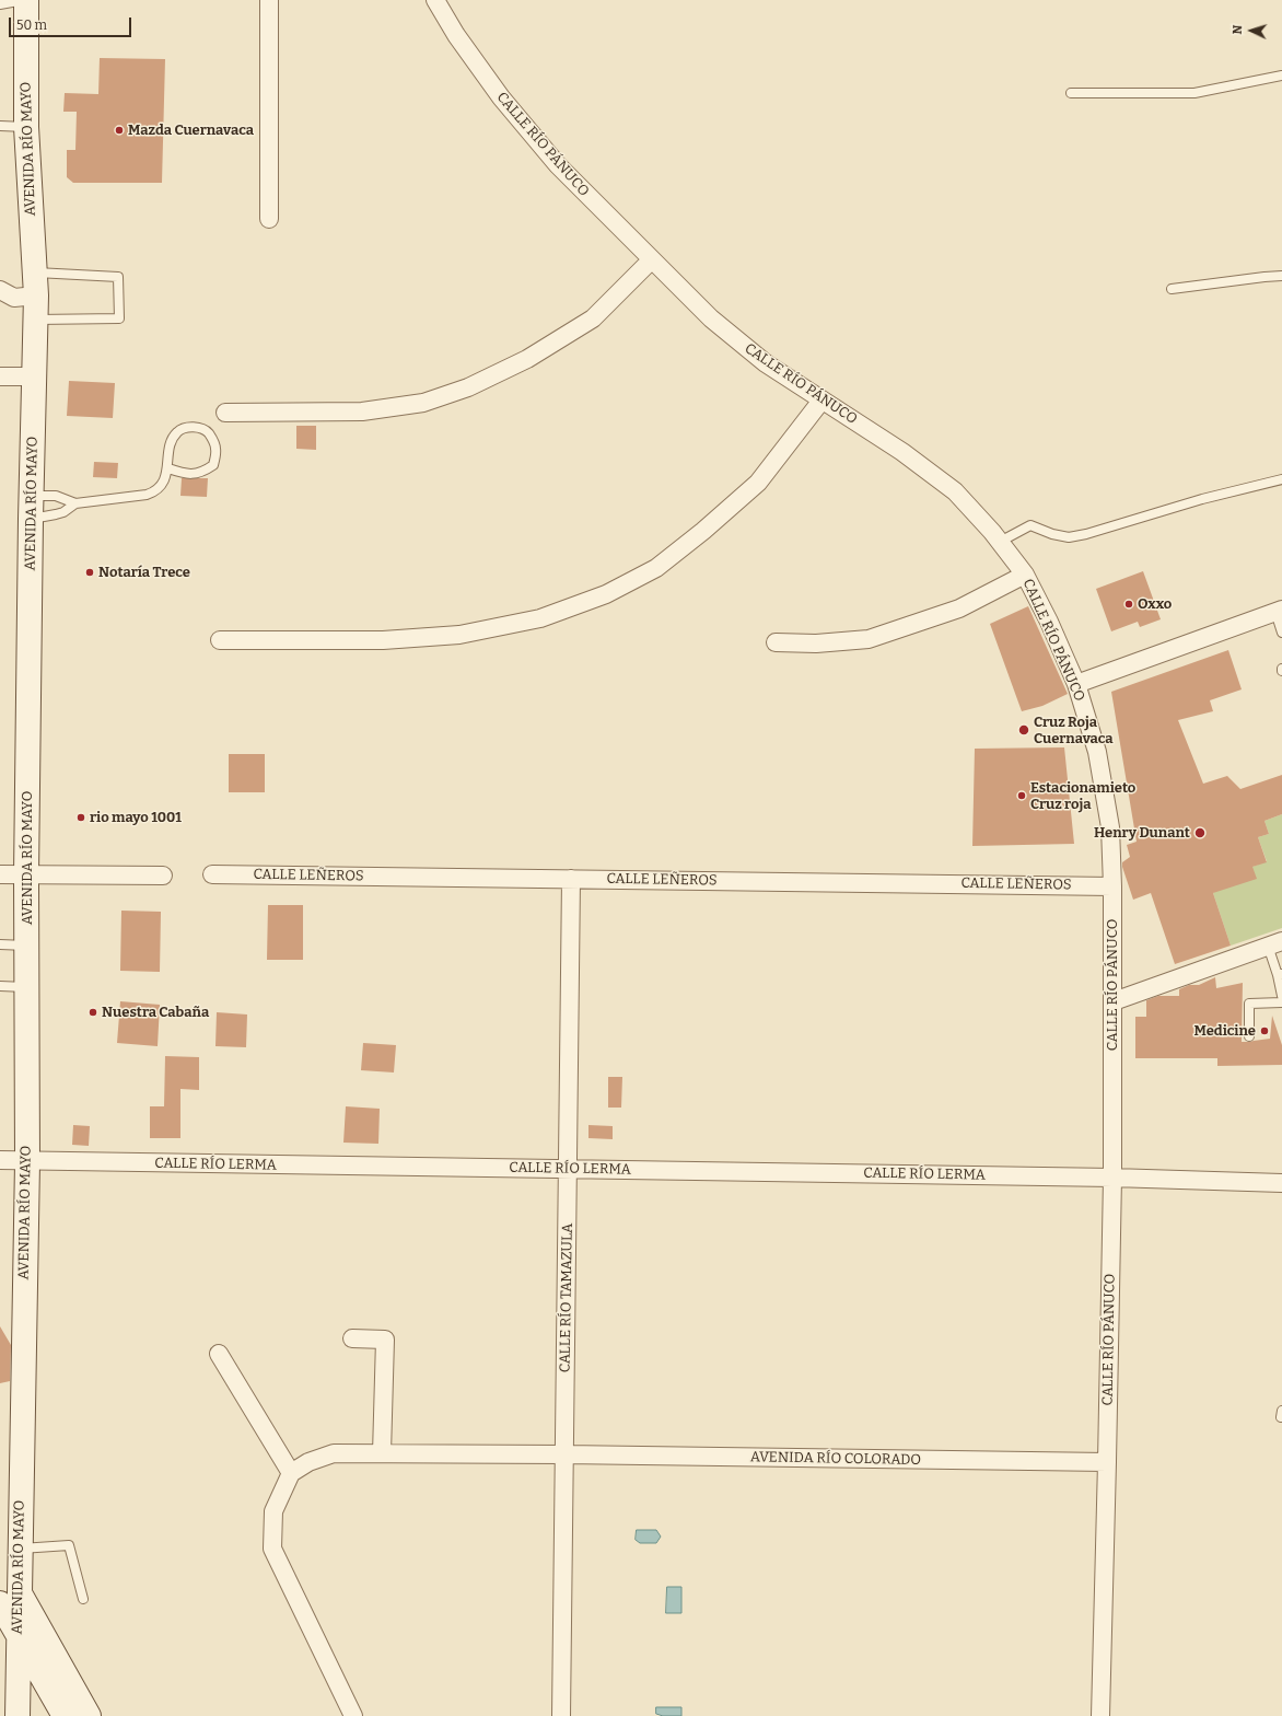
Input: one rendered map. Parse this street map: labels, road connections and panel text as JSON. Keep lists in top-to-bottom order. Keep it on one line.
{"streets":{"street":["CALLE RÍO PÁNUCO","AVENIDA RÍO MAYO","CALLE LEÑEROS","CALLE RÍO LERMA","CALLE RÍO TAMAZULA","AVENIDA RÍO COLORADO"]},"crossings":[["CALLE RÍO PÁNUCO","CALLE LEÑEROS"],["CALLE RÍO PÁNUCO","CALLE RÍO LERMA"],["CALLE RÍO PÁNUCO","AVENIDA RÍO COLORADO"],["AVENIDA RÍO MAYO","CALLE RÍO LERMA"],["CALLE LEÑEROS","CALLE RÍO TAMAZULA"],["CALLE RÍO LERMA","CALLE RÍO TAMAZULA"],["CALLE RÍO TAMAZULA","AVENIDA RÍO COLORADO"]],"places":["Mazda Cuernavaca","Notaría Trece","Oxxo","Cruz Roja Cuernavaca","Estacionamieto Cruz roja","rio mayo 1001","Henry Dunant","Nuestra Cabaña","Medicine"],"scale_bar":"50 m","north":"left"}
